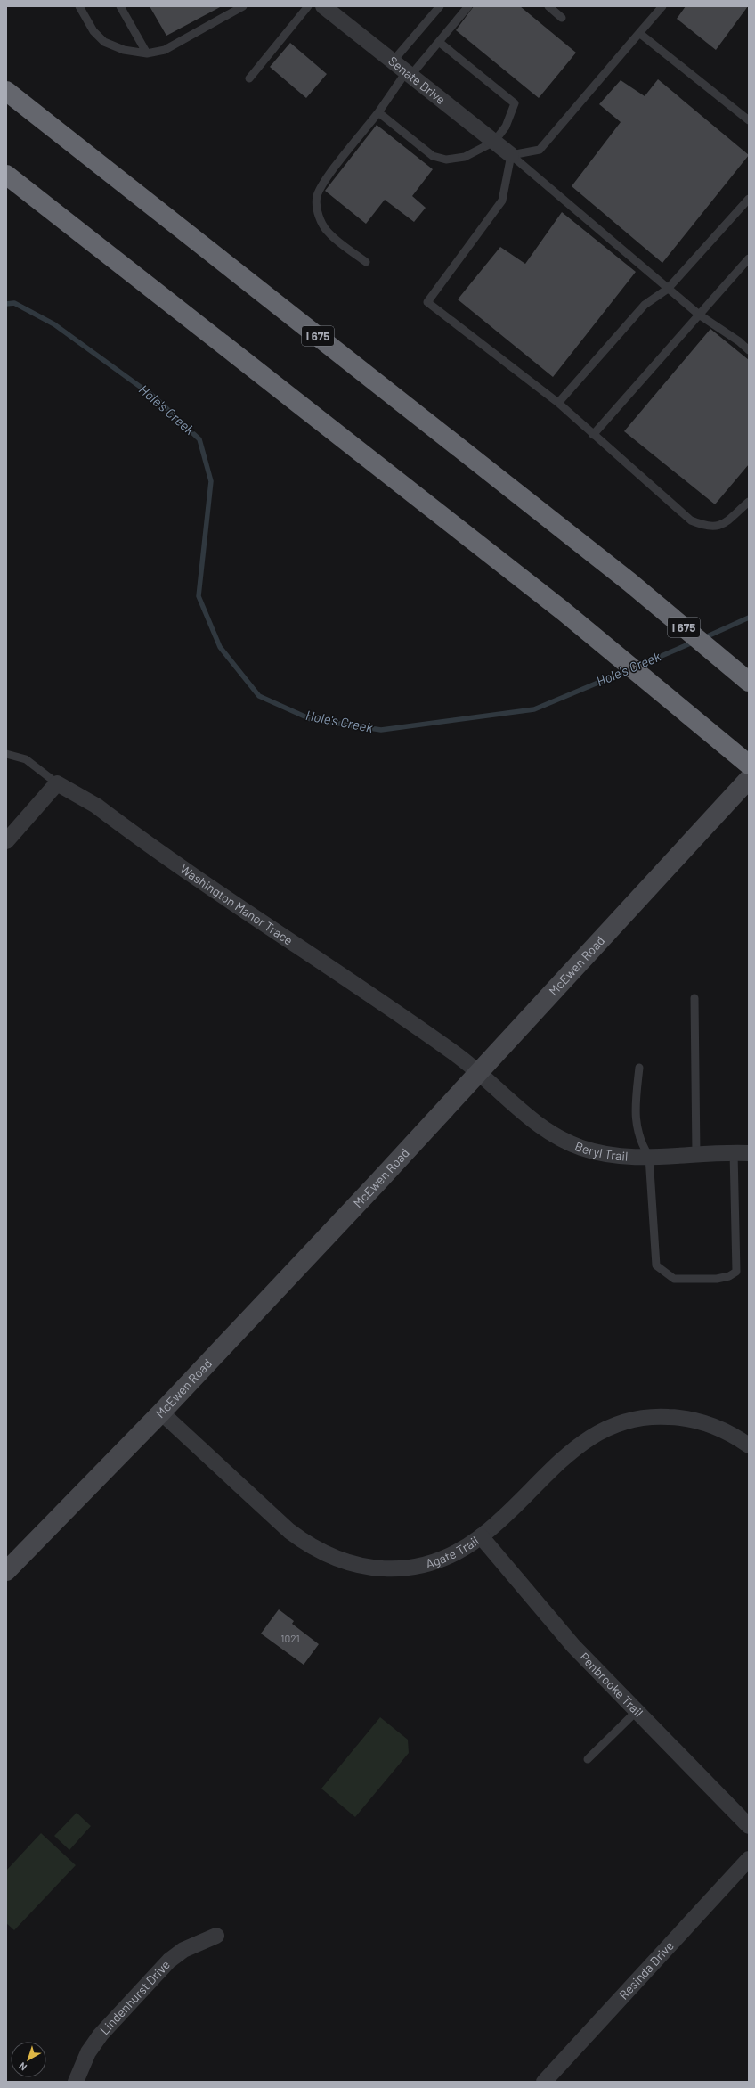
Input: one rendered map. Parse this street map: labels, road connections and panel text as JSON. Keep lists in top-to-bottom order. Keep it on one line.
{"streets":{"highway":["I 675"],"street":["Senate Drive","Washington Manor Trace","McEwen Road","Beryl Trail","Agate Trail","Penbrooke Trail","Resinda Drive","Lindenhurst Drive"]},"crossings":[["Washington Manor Trace","McEwen Road"],["Washington Manor Trace","Beryl Trail"],["McEwen Road","Beryl Trail"],["McEwen Road","Agate Trail"],["Agate Trail","Penbrooke Trail"]],"water":["Hole's Creek"],"house_numbers":["1021"],"north":"bottom left"}
